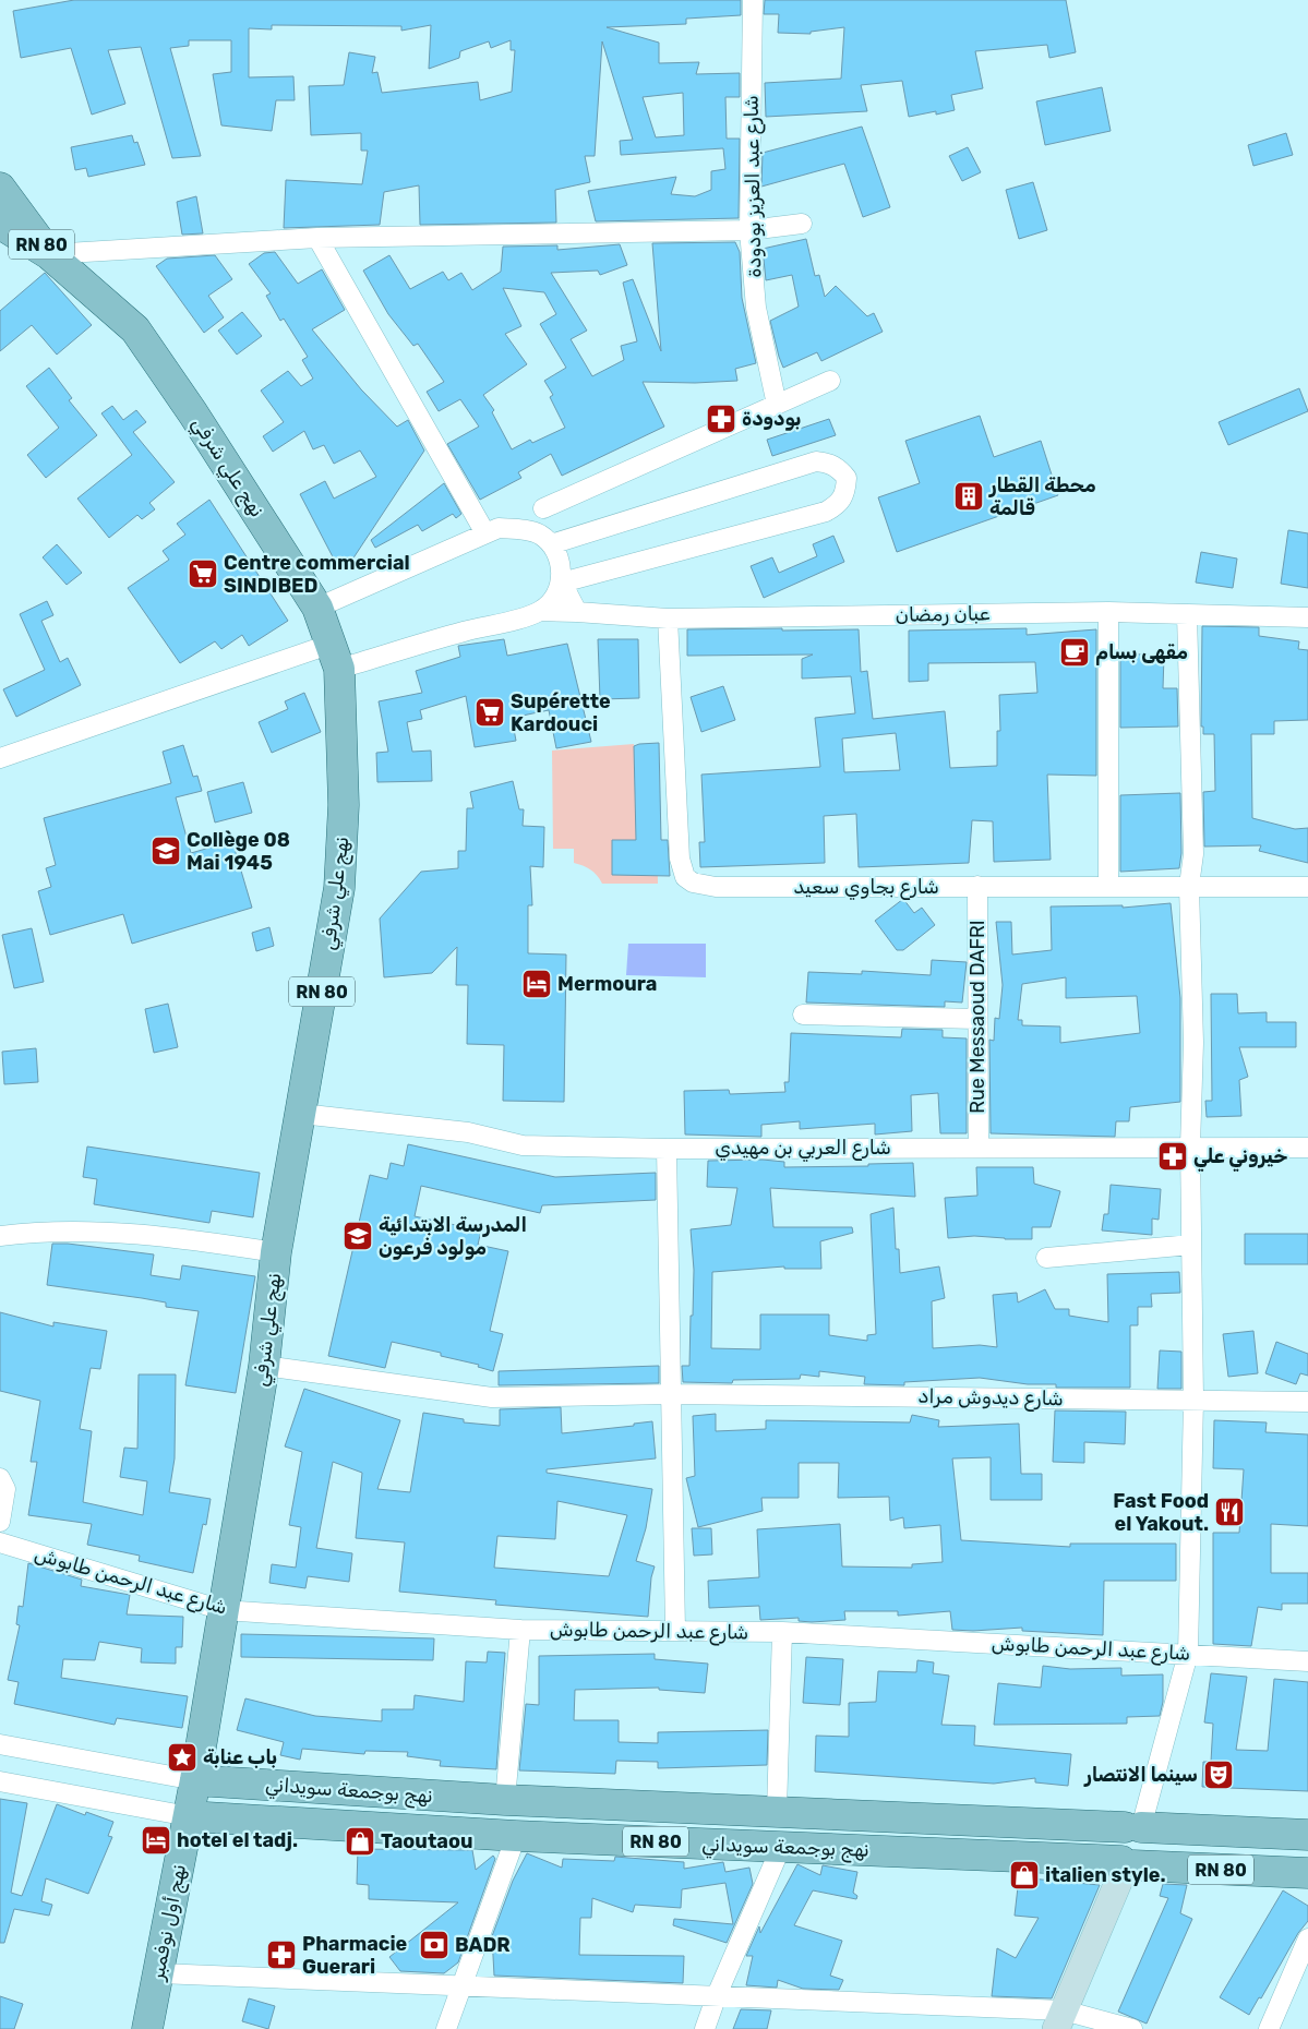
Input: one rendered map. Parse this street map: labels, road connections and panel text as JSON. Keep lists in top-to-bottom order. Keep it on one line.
{"streets":{"main road":["RN 80","نهج علي شرفي","نهج بوجمعة سويداني","نهج أول نوفمبر"],"street":["شارع عبد العزيز بودودة","عبان رمضان","شارع بجاوي سعيد","Rue Messaoud DAFRI","شارع العربي بن مهيدي","شارع ديدوش مراد","شارع عبد الرحمن طابوش"]},"crossings":[["نهج علي شرفي","عبان رمضان"],["نهج علي شرفي","شارع العربي بن مهيدي"],["نهج علي شرفي","شارع ديدوش مراد"],["نهج علي شرفي","شارع عبد الرحمن طابوش"],["نهج علي شرفي","نهج بوجمعة سويداني"],["نهج علي شرفي","نهج أول نوفمبر"],["عبان رمضان","شارع بجاوي سعيد"],["شارع بجاوي سعيد","Rue Messaoud DAFRI"],["Rue Messaoud DAFRI","شارع العربي بن مهيدي"],["نهج بوجمعة سويداني","نهج أول نوفمبر"]],"places":{"pharmacy":["بودودة","خيروني علي","Pharmacie Guerari"],"building":["محطة القطار قالمة"],"supermarket":["Centre commercial SINDIBED","Supérette Kardouci"],"cafe":["مقهى بسام"],"school or university":["Collège 08 Mai 1945","المدرسة الابتدائية مولود فرعون"],"hotel":["Mermoura","hotel el tadj."],"restaurant":["Fast Food el Yakout."],"place":["باب عنابة"],"theatre":["سينما الانتصار"],"shop":["Taoutaou","italien style."],"bank":["BADR"]}}
